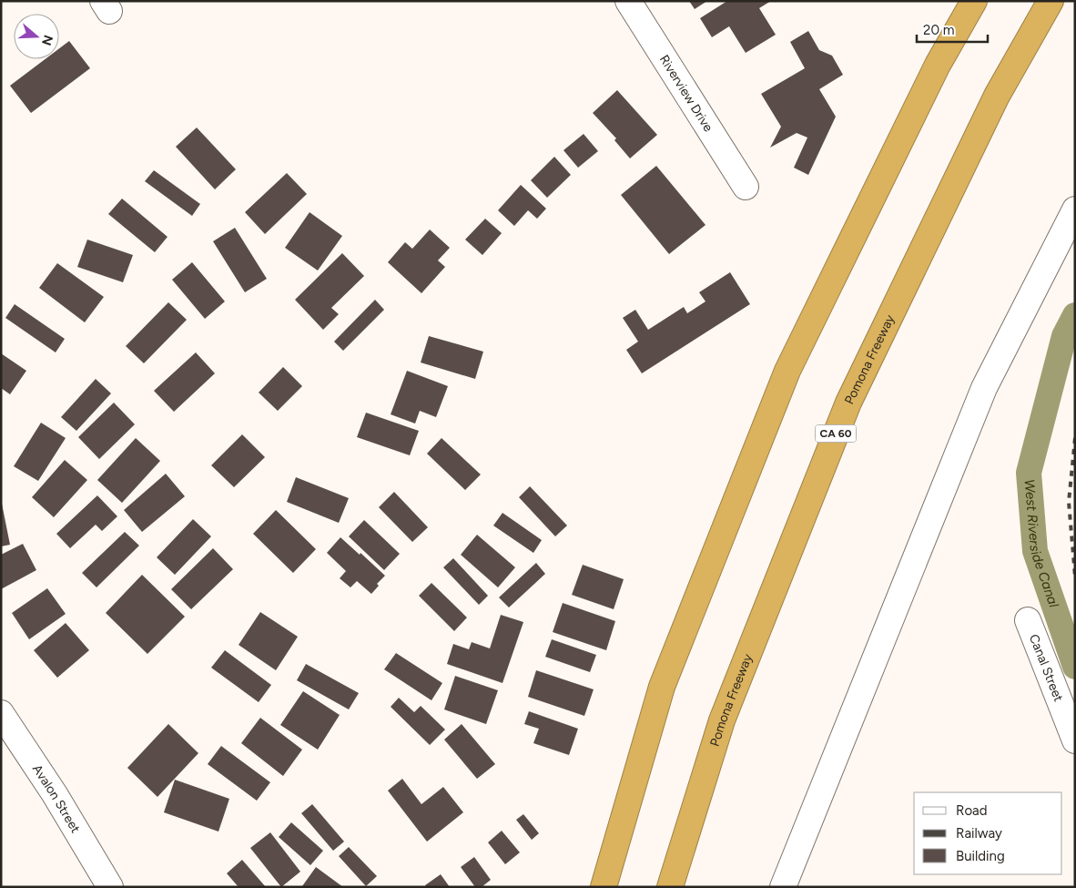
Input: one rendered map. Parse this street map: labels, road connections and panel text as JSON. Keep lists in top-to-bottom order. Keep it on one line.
{"streets":{"highway":["Pomona Freeway","CA 60"],"street":["Riverview Drive","Canal Street","Avalon Street"]},"water":["West Riverside Canal"],"legend":["Road","Railway","Building"],"scale_bar":"20 m","north":"right"}
